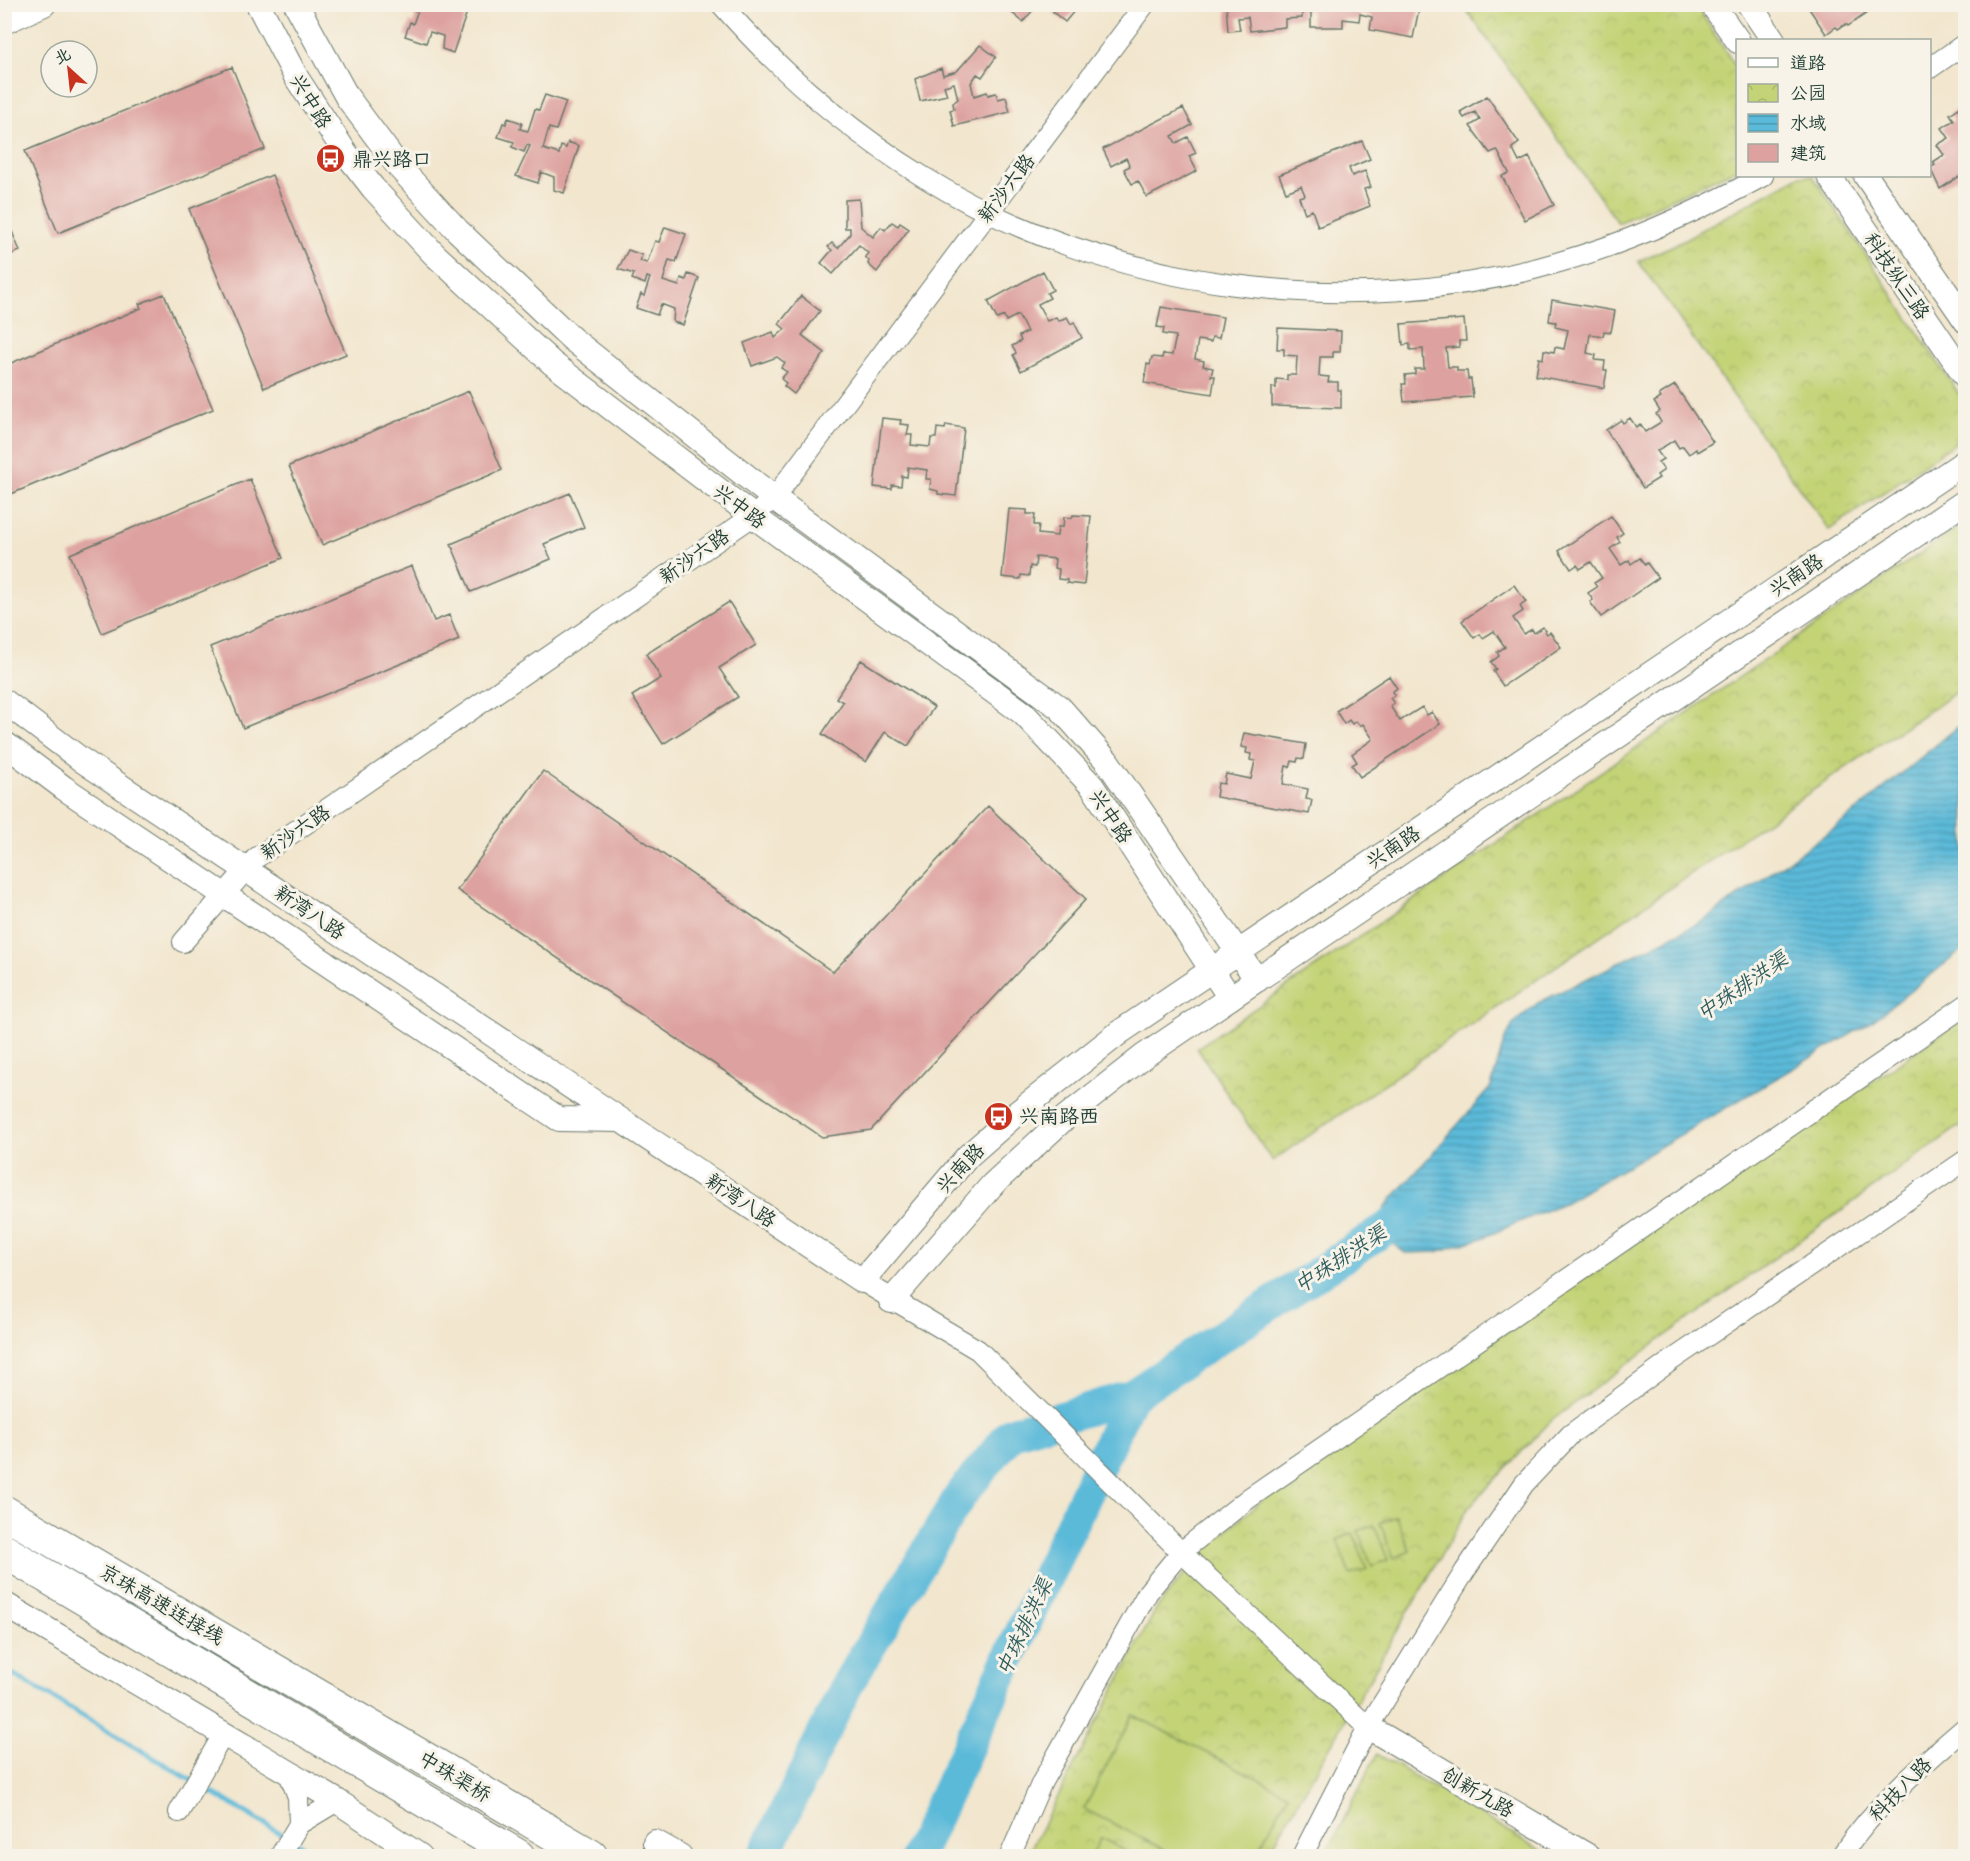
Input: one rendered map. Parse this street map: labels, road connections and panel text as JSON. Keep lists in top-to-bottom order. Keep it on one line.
{"streets":{"highway":["京珠高速连接线","中珠渠桥"],"street":["兴中路","新沙六路","科技纵三路","兴南路","新湾八路","科技八路","创新九路"]},"crossings":[["兴中路","新沙六路"],["兴中路","兴南路"],["新沙六路","新湾八路"],["兴南路","新湾八路"],["京珠高速连接线","中珠渠桥"]],"water":["中珠排洪渠"],"places":{"bus stop":["鼎兴路口","兴南路西"]},"legend":["道路","公园","水域","建筑"],"north":"top left"}
